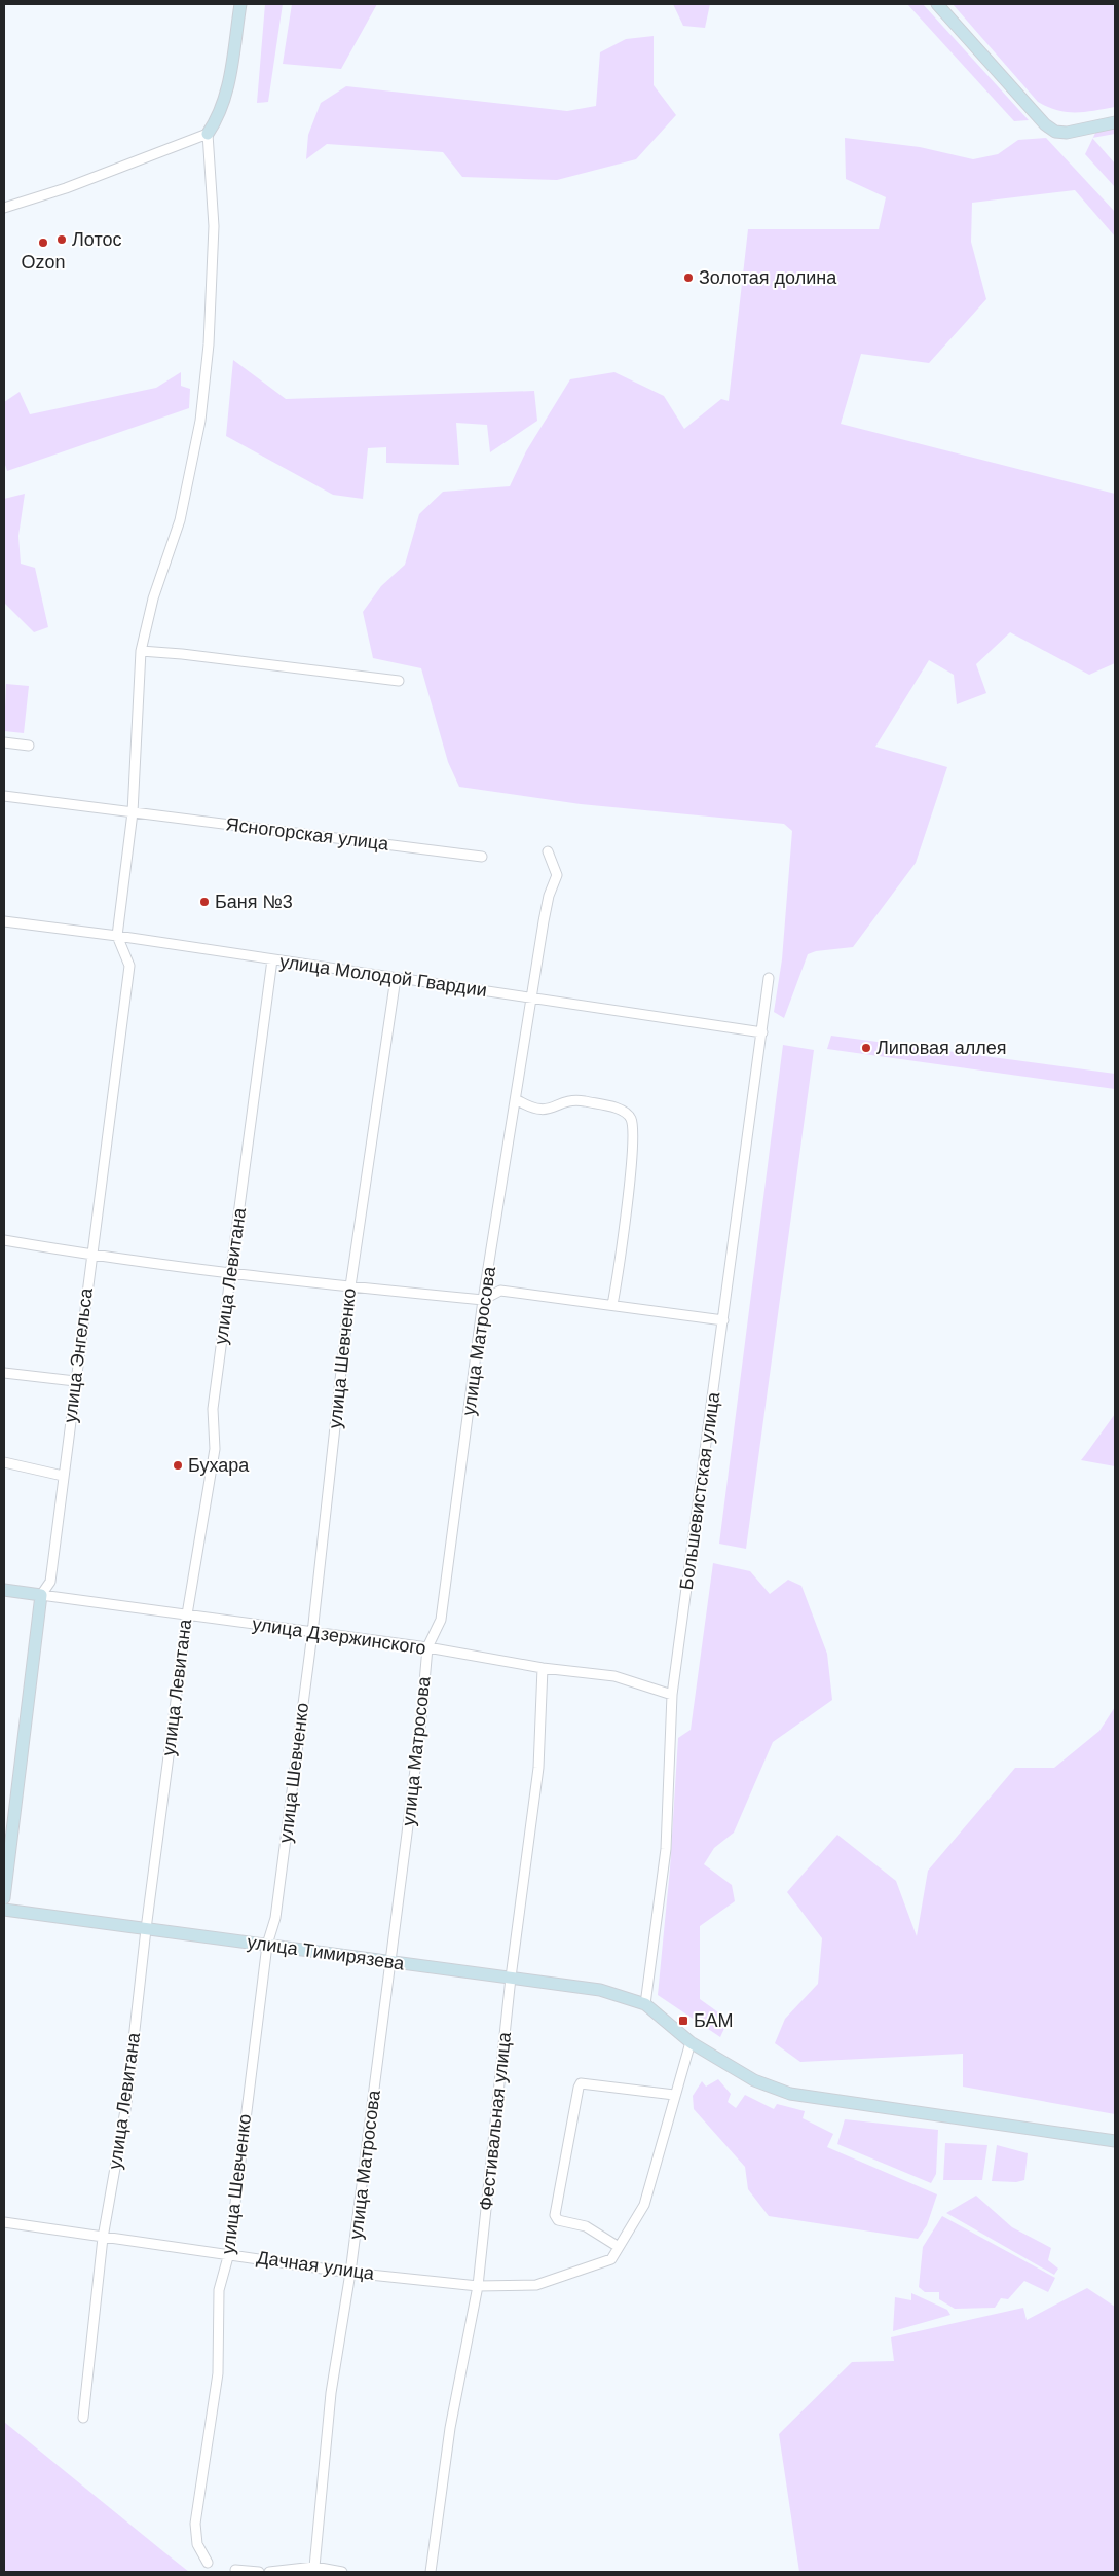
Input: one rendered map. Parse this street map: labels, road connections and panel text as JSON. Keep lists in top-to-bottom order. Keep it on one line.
{"streets":{"street":["Ясногорская улица","улица Молодой Гвардии","улица Левитана","улица Матросова","улица Энгельса","улица Шевченко","Большевистская улица","улица Дзержинского","улица Тимирязева","Фестивальная улица","Дачная улица"]},"crossings":[["Ясногорская улица","улица Энгельса"],["улица Молодой Гвардии","улица Левитана"],["улица Молодой Гвардии","улица Матросова"],["улица Молодой Гвардии","улица Энгельса"],["улица Молодой Гвардии","улица Шевченко"],["улица Молодой Гвардии","Большевистская улица"],["улица Левитана","улица Дзержинского"],["улица Левитана","улица Тимирязева"],["улица Левитана","Дачная улица"],["улица Матросова","улица Дзержинского"],["улица Матросова","улица Тимирязева"],["улица Матросова","Дачная улица"],["улица Энгельса","улица Дзержинского"],["улица Шевченко","улица Дзержинского"],["улица Шевченко","улица Тимирязева"],["улица Шевченко","Дачная улица"],["Большевистская улица","улица Дзержинского"],["Большевистская улица","улица Тимирязева"],["улица Дзержинского","Фестивальная улица"],["улица Тимирязева","Фестивальная улица"],["Фестивальная улица","Дачная улица"]],"places":{"other":["Лотос","Ozon","Золотая долина","Баня №3","Липовая аллея","Бухара"],"transit":["БАМ"]}}
